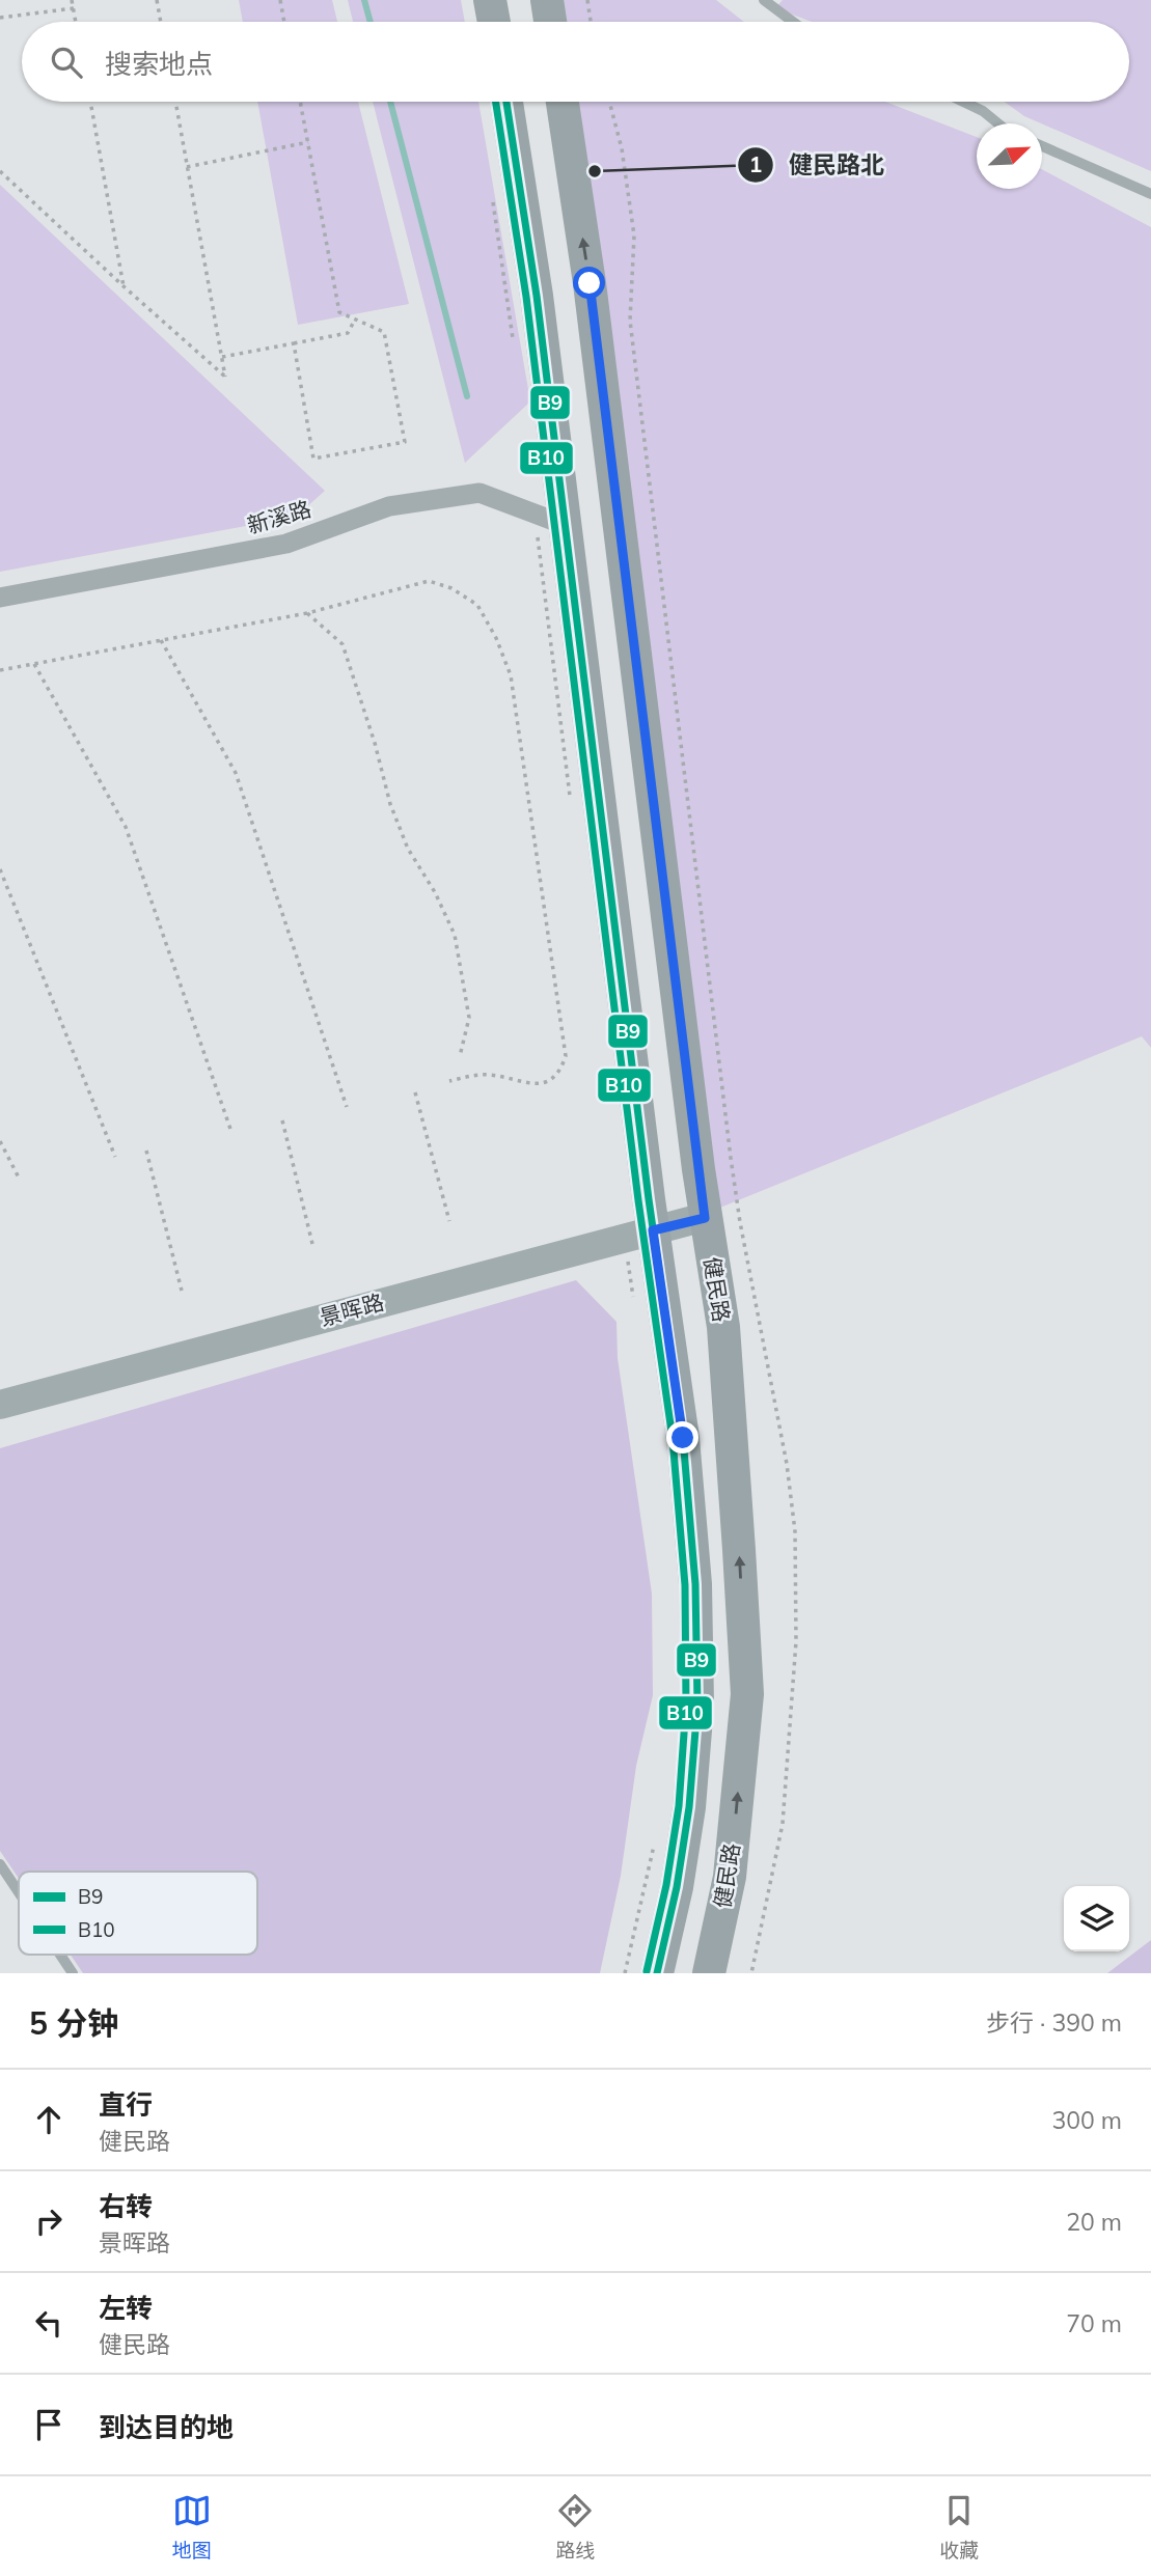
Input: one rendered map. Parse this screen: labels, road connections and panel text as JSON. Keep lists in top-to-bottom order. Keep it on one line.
{"streets":{"main road":["健民路"],"street":["新溪路","景晖路"]},"crossings":[["健民路","景晖路"]],"places":["健民路北"],"lines":["transit line B9","transit line B10"],"legend":["B9","B10"],"north":"top right","page":{"search":"搜索地点","heading":["5 分钟","步行 · 390 m"],"list":[["直行","健民路","300 m"],["右转","景晖路","20 m"],["左转","健民路","70 m"],"到达目的地"],"nav":["地图","路线","收藏"]}}
